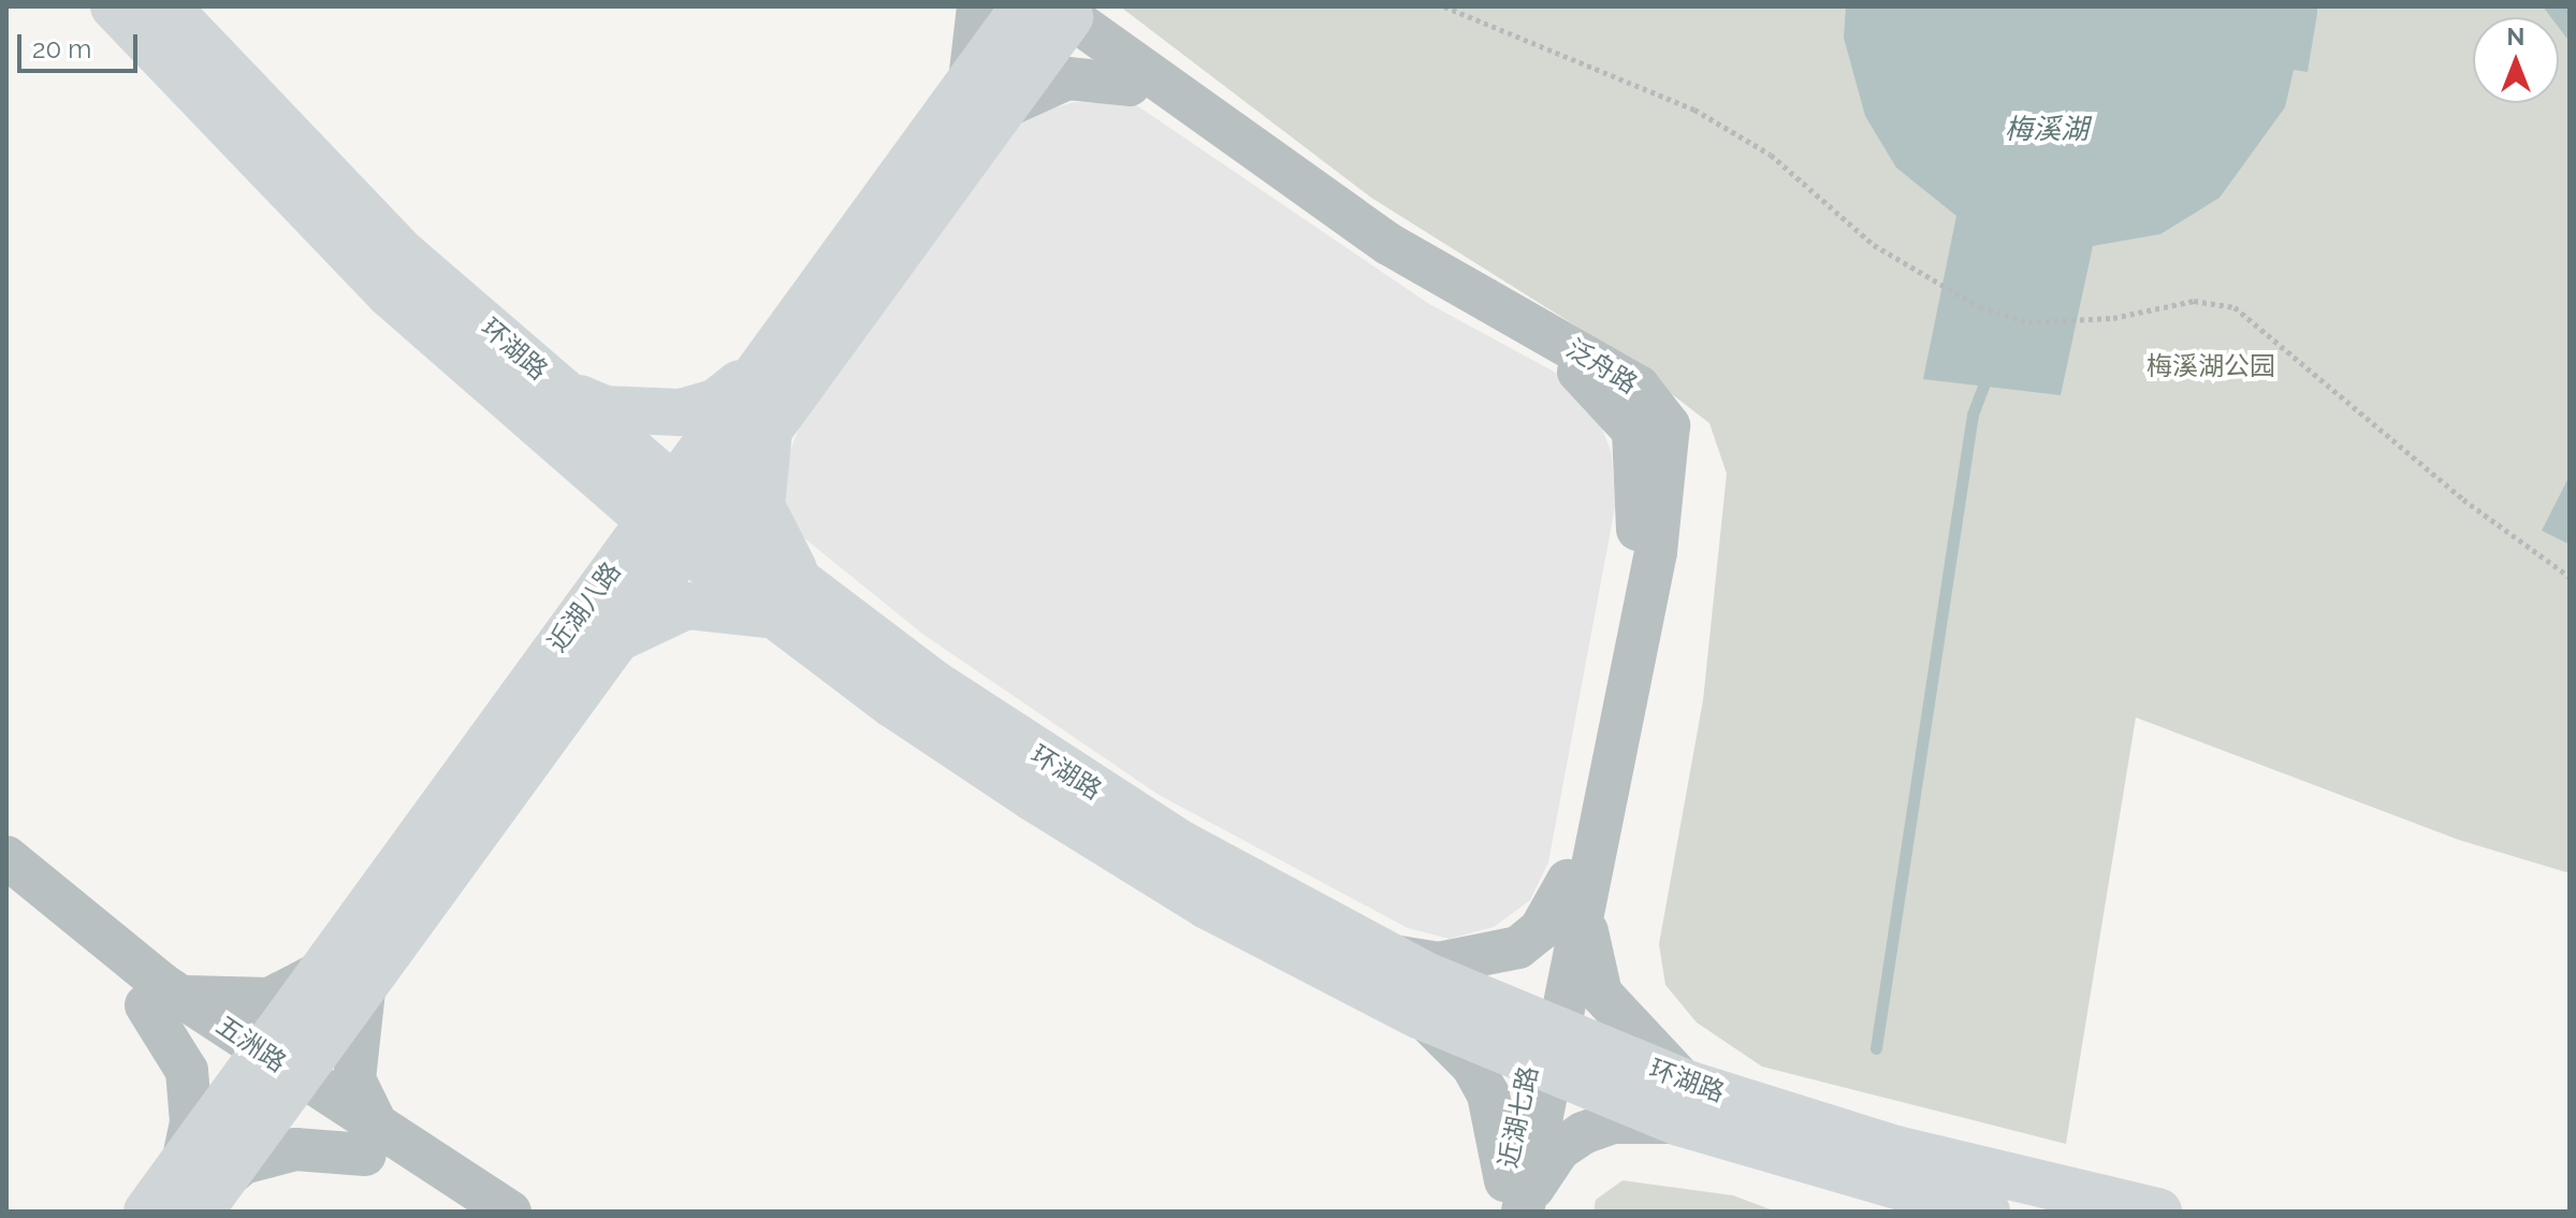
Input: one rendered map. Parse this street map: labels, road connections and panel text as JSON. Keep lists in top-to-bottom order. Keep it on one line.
{"streets":{"main road":["环湖路","近湖八路"],"street":["泛舟路","五洲路","近湖七路"]},"crossings":[["环湖路","泛舟路"],["环湖路","近湖八路"],["环湖路","近湖七路"],["泛舟路","近湖八路"],["泛舟路","近湖七路"],["近湖八路","五洲路"]],"water":["梅溪湖"],"parks":["梅溪湖公园"],"scale_bar":"20 m","north":"top"}
